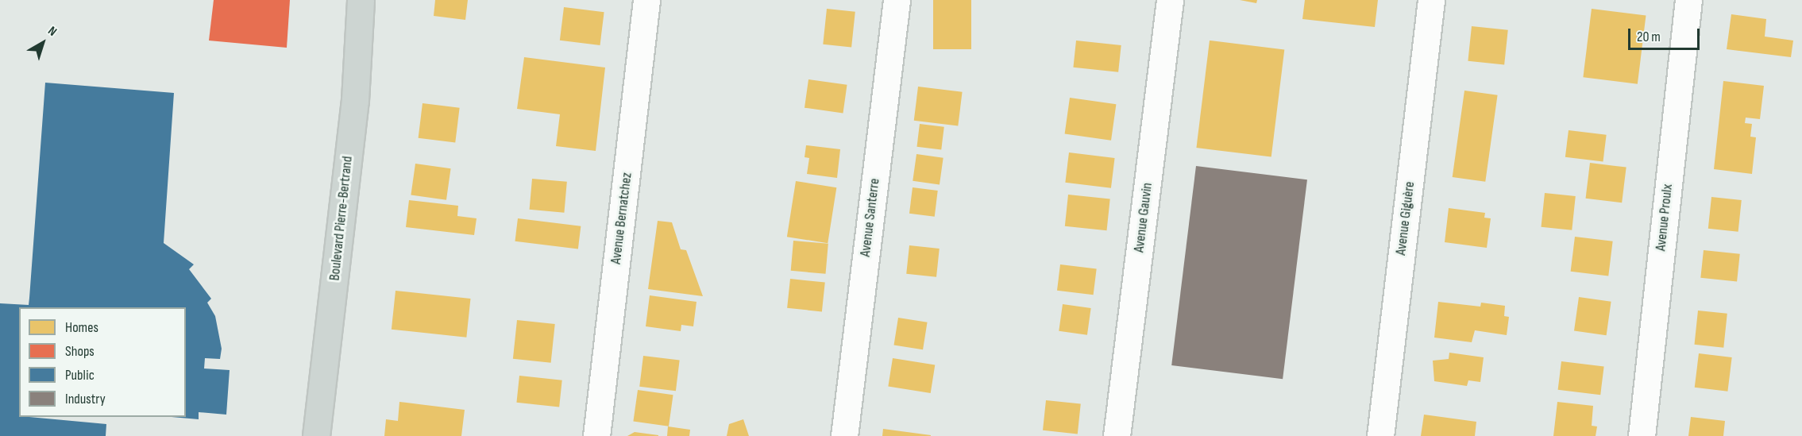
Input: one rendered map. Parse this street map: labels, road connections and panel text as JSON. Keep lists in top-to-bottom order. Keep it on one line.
{"streets":{"main road":["Boulevard Pierre-Bertrand"],"street":["Avenue Santerre","Avenue Gauvin","Avenue Proulx","Avenue Bernatchez","Avenue Giguère"]},"legend":["Homes","Shops","Public","Industry"],"scale_bar":"20 m","north":"top right"}
